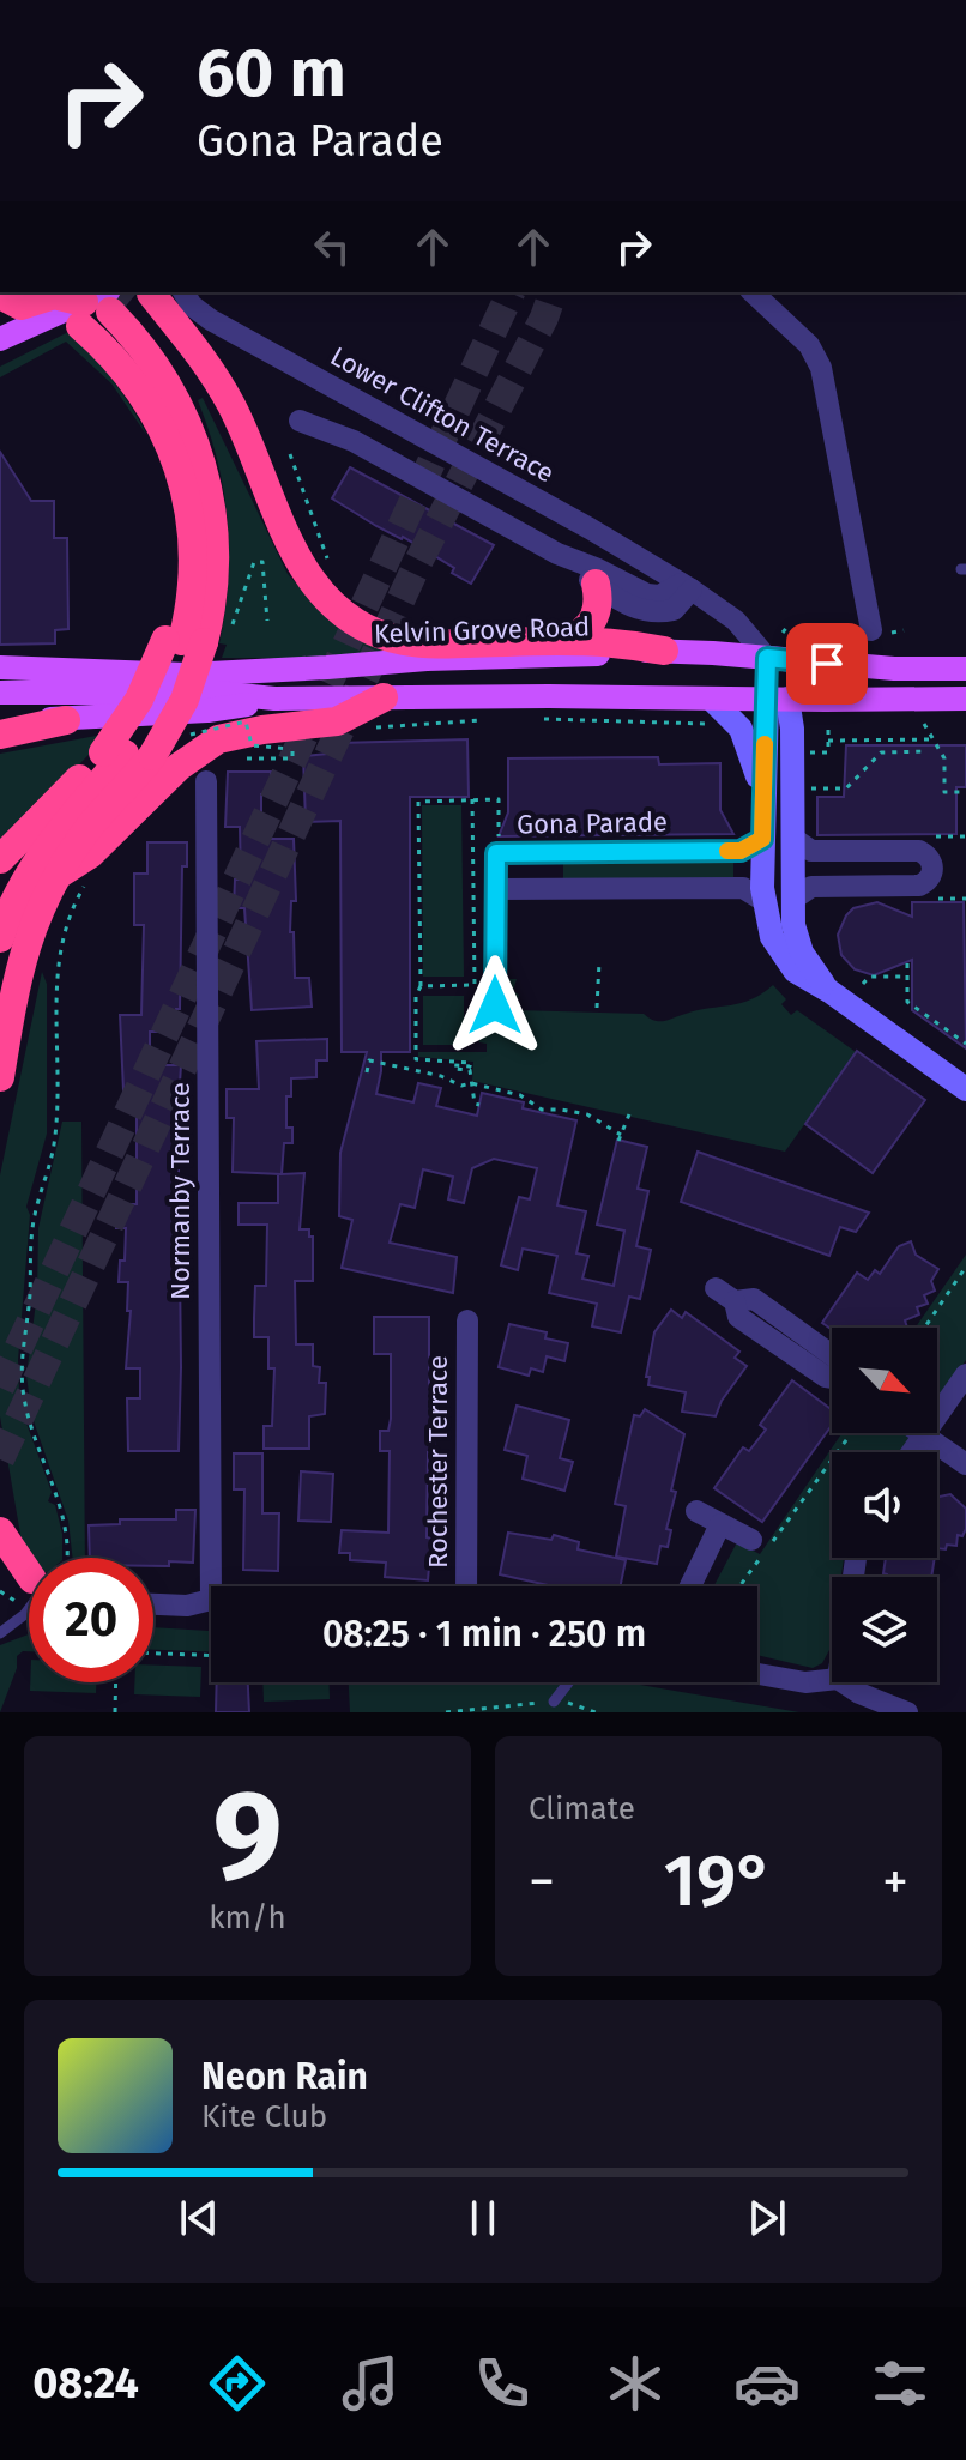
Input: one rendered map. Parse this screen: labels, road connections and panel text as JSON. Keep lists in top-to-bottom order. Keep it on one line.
{"streets":{"main road":["Kelvin Grove Road"],"street":["Lower Clifton Terrace","Gona Parade","Normanby Terrace","Rochester Terrace"]},"crossings":[["Lower Clifton Terrace","Kelvin Grove Road"]],"north":"bottom right","page":{"turn":["60 m","Gona Parade"],"limit":"20","trip":"08:25 · 1 min · 250 m","tile":[["9","km/h"],"Climate"],"heat":["−","19°","+"],"song":["Neon Rain","Kite Club"],"tabs":"08:24"}}
